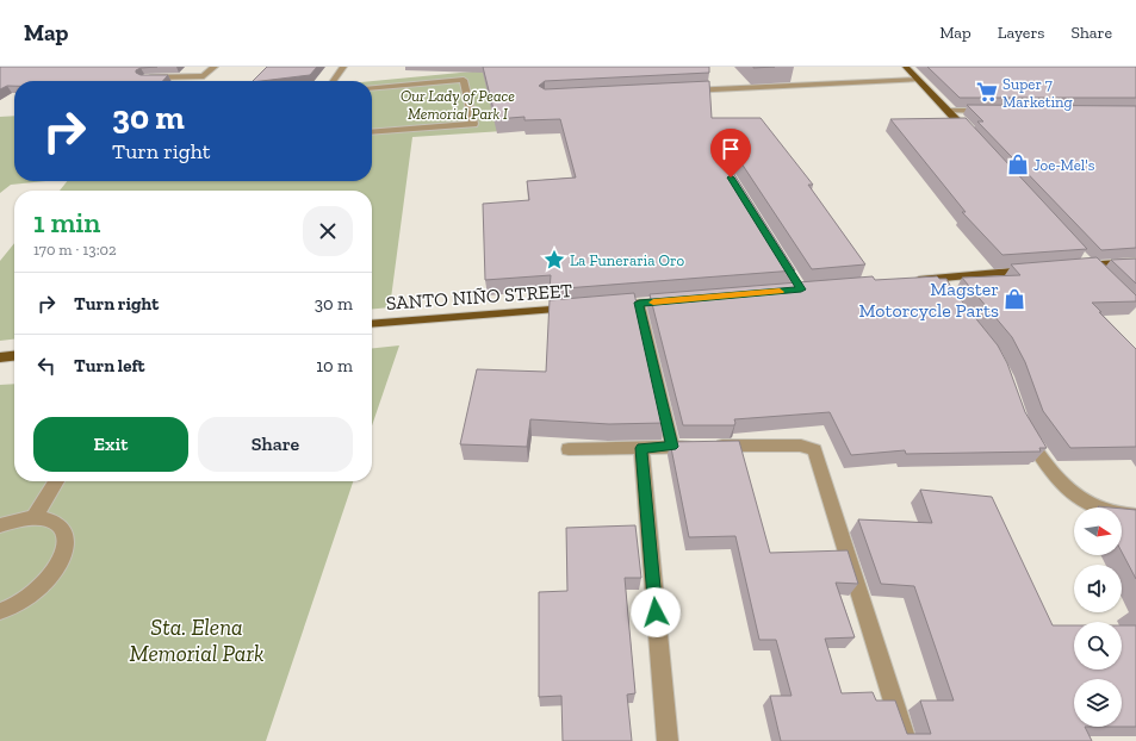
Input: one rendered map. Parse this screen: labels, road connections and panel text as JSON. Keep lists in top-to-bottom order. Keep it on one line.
{"streets":{"main road":["SANTO NIÑO STREET"]},"parks":["Our Lady of Peace Memorial Park I","Sta. Elena Memorial Park"],"places":{"supermarket":["Super 7 Marketing"],"shop":["Joe-Mel's","Magster Motorcycle Parts"],"place":["La Funeraria Oro"]},"north":"right","page":{"header":"Map","nav":["Map","Layers","Share"],"turn":["30 m","Turn right"],"heading":["1 min","170 m · 13:02"],"list":[{"name":"Turn right","value":"30 m"},{"name":"Turn left","value":"10 m"}],"buttons":["Exit","Share"]}}
